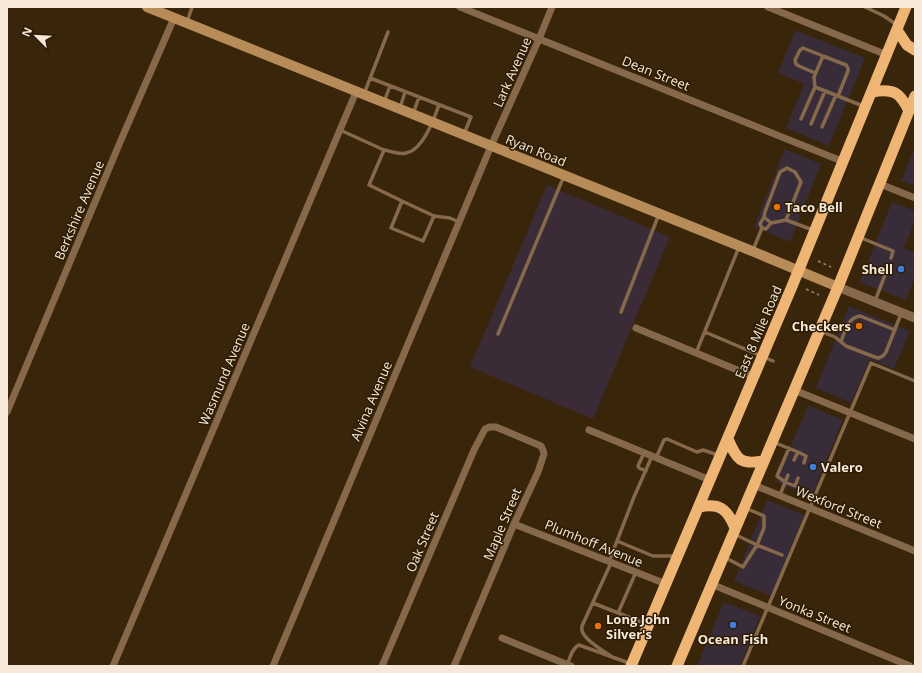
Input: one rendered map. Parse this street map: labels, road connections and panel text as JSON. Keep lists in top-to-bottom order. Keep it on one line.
{"streets":{"highway":["East 8 Mile Road"],"main road":["Ryan Road"],"street":["Lark Avenue","Dean Street","Berkshire Avenue","Wasmund Avenue","Alvina Avenue","Wexford Street","Maple Street","Oak Street","Plumhoff Avenue","Yonka Street"]},"crossings":[["Lark Avenue","Dean Street"],["Lark Avenue","Ryan Road"],["Lark Avenue","Alvina Avenue"],["Dean Street","East 8 Mile Road"],["Ryan Road","Berkshire Avenue"],["Ryan Road","East 8 Mile Road"],["Ryan Road","Wasmund Avenue"],["Ryan Road","Alvina Avenue"],["East 8 Mile Road","Plumhoff Avenue"],["Maple Street","Oak Street"],["Maple Street","Plumhoff Avenue"]],"places":["Taco Bell","Shell","Checkers","Valero","Ocean Fish","Long John Silver's"],"north":"top left"}
